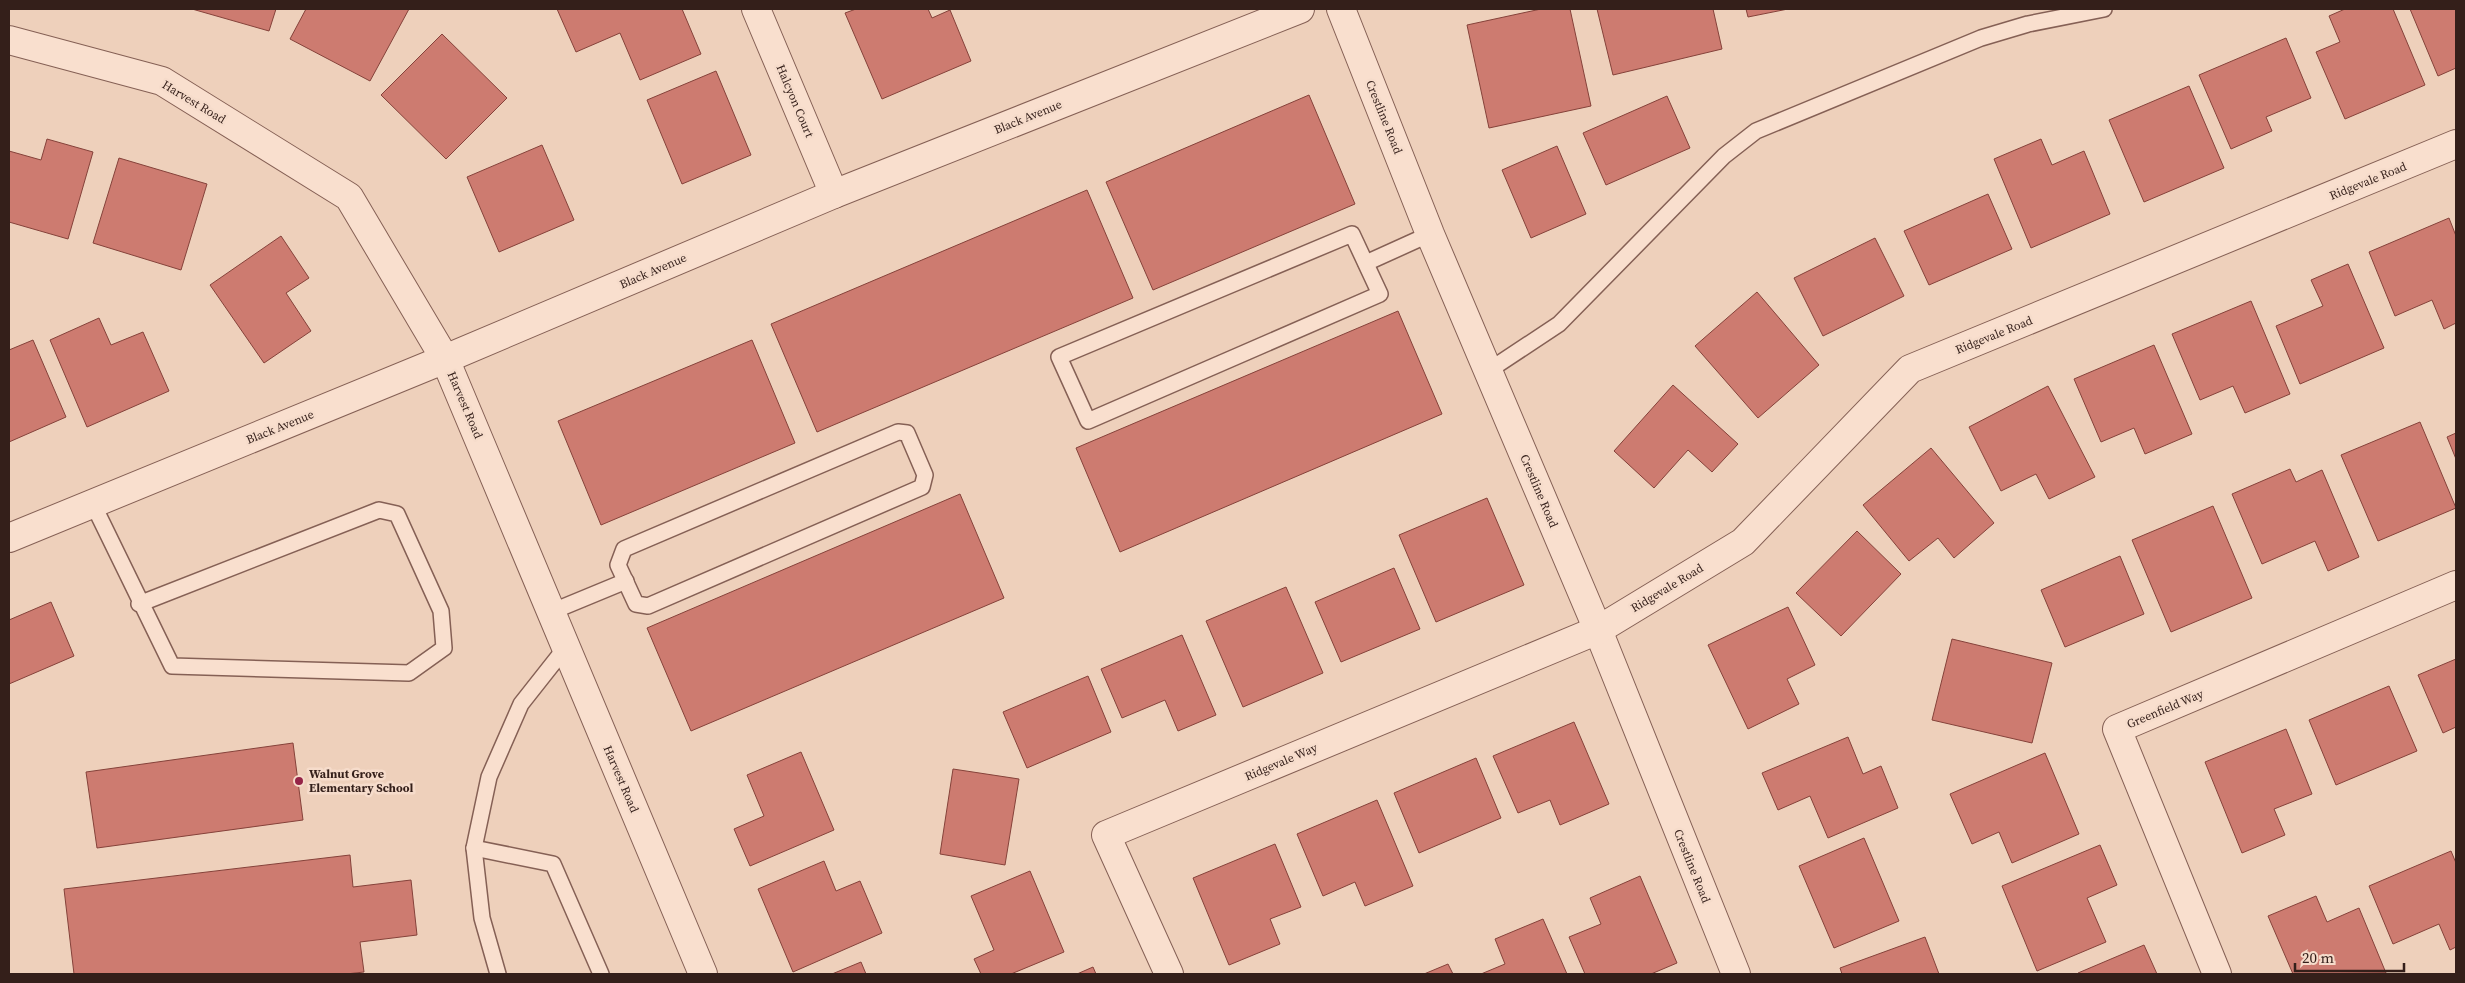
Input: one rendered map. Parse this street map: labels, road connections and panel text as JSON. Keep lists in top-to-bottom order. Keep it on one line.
{"streets":{"street":["Halcyon Court","Harvest Road","Black Avenue","Crestline Road","Ridgevale Road","Greenfield Way","Ridgevale Way"]},"crossings":[["Halcyon Court","Black Avenue"],["Harvest Road","Black Avenue"],["Crestline Road","Ridgevale Road"],["Crestline Road","Ridgevale Way"],["Ridgevale Road","Ridgevale Way"]],"places":["Walnut Grove Elementary School"],"scale_bar":"20 m"}
